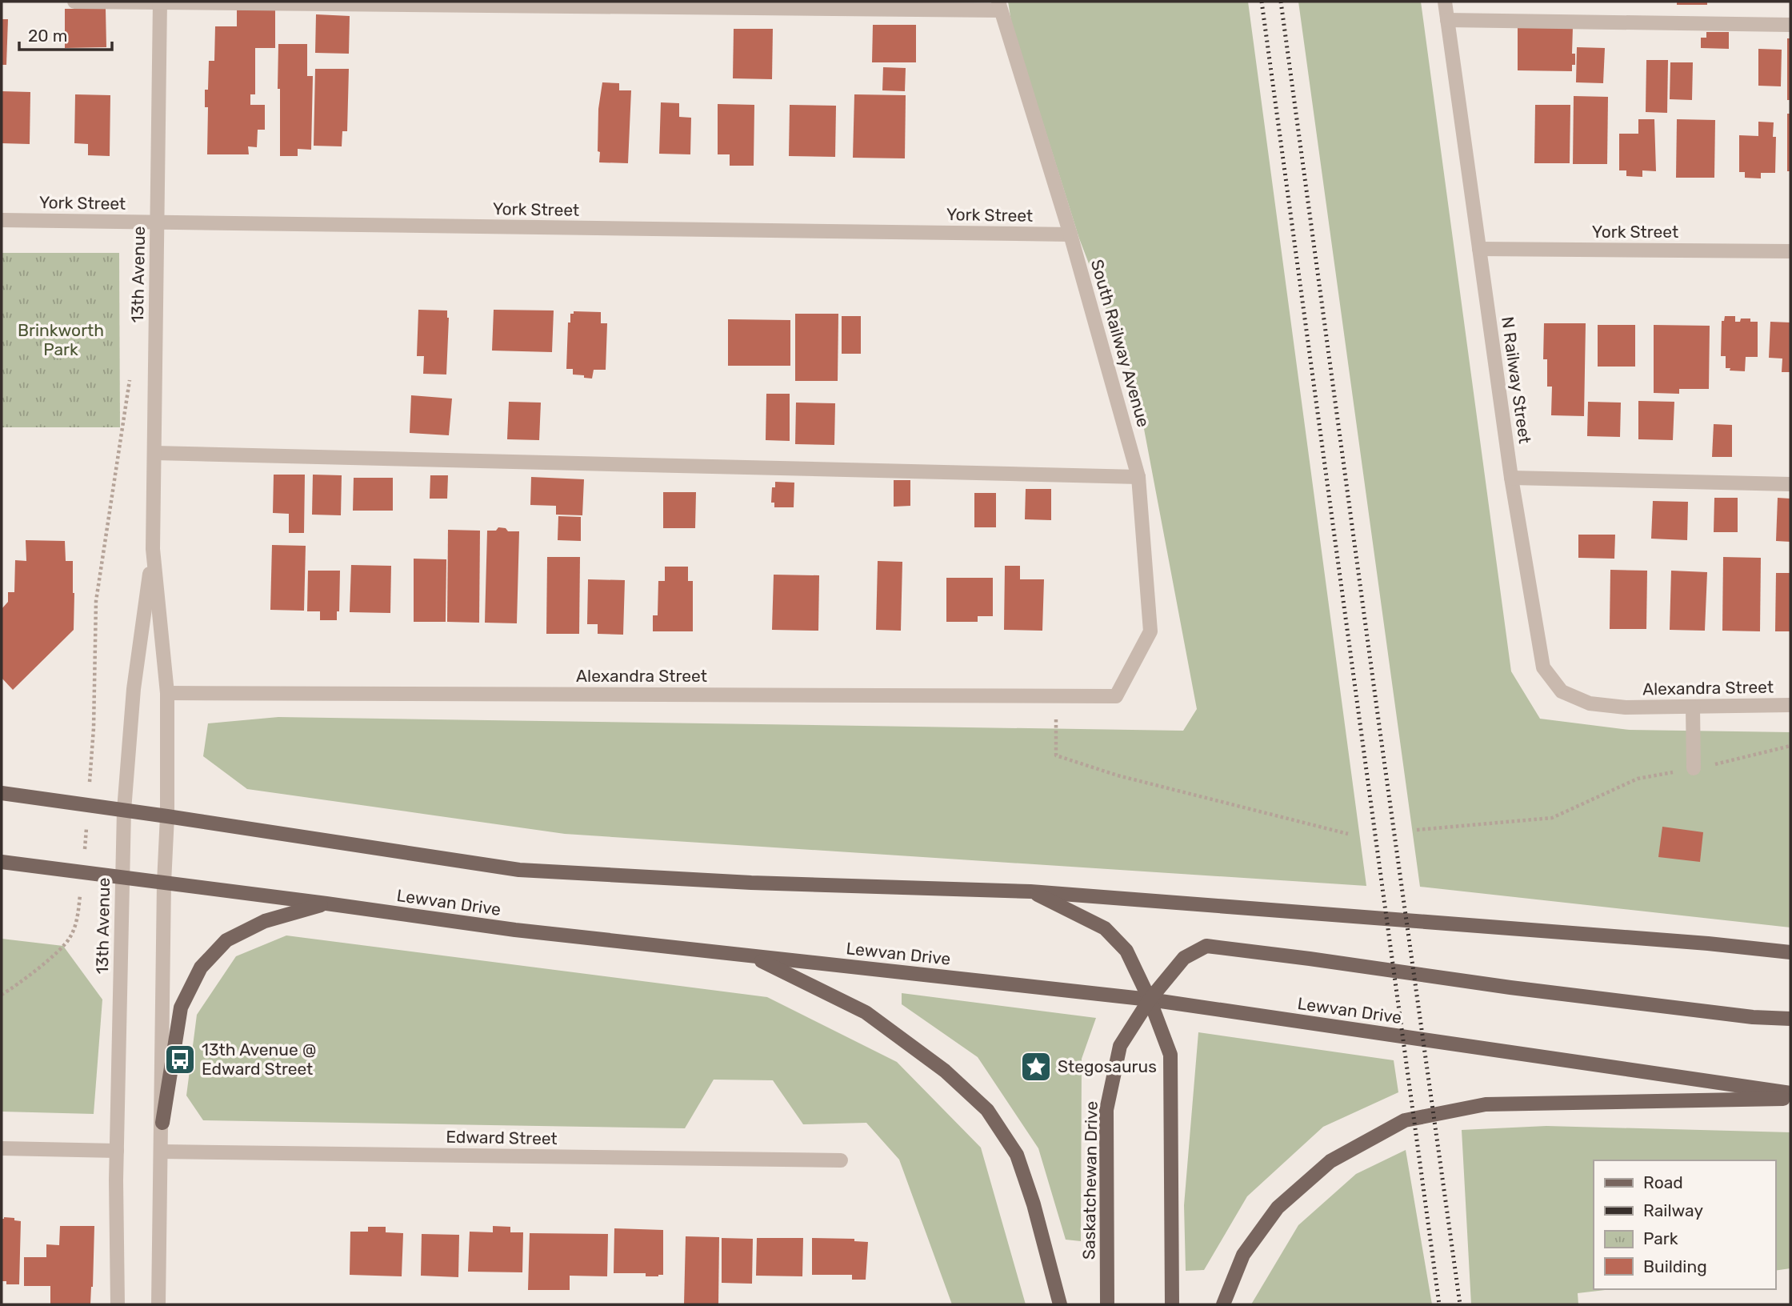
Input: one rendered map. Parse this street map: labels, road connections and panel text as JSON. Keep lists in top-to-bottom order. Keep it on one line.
{"streets":{"main road":["Lewvan Drive","Saskatchewan Drive"],"street":["York Street","13th Avenue","South Railway Avenue","N Railway Street","Alexandra Street","Edward Street"]},"crossings":[["York Street","13th Avenue"],["York Street","South Railway Avenue"],["York Street","N Railway Street"],["13th Avenue","Alexandra Street"],["13th Avenue","Lewvan Drive"],["13th Avenue","Edward Street"],["South Railway Avenue","Alexandra Street"],["N Railway Street","Alexandra Street"],["Lewvan Drive","Saskatchewan Drive"]],"parks":["Brinkworth Park"],"places":{"bus stop":["13th Avenue @ Edward Street"],"place":["Stegosaurus"]},"legend":["Road","Railway","Park","Building"],"scale_bar":"20 m"}
